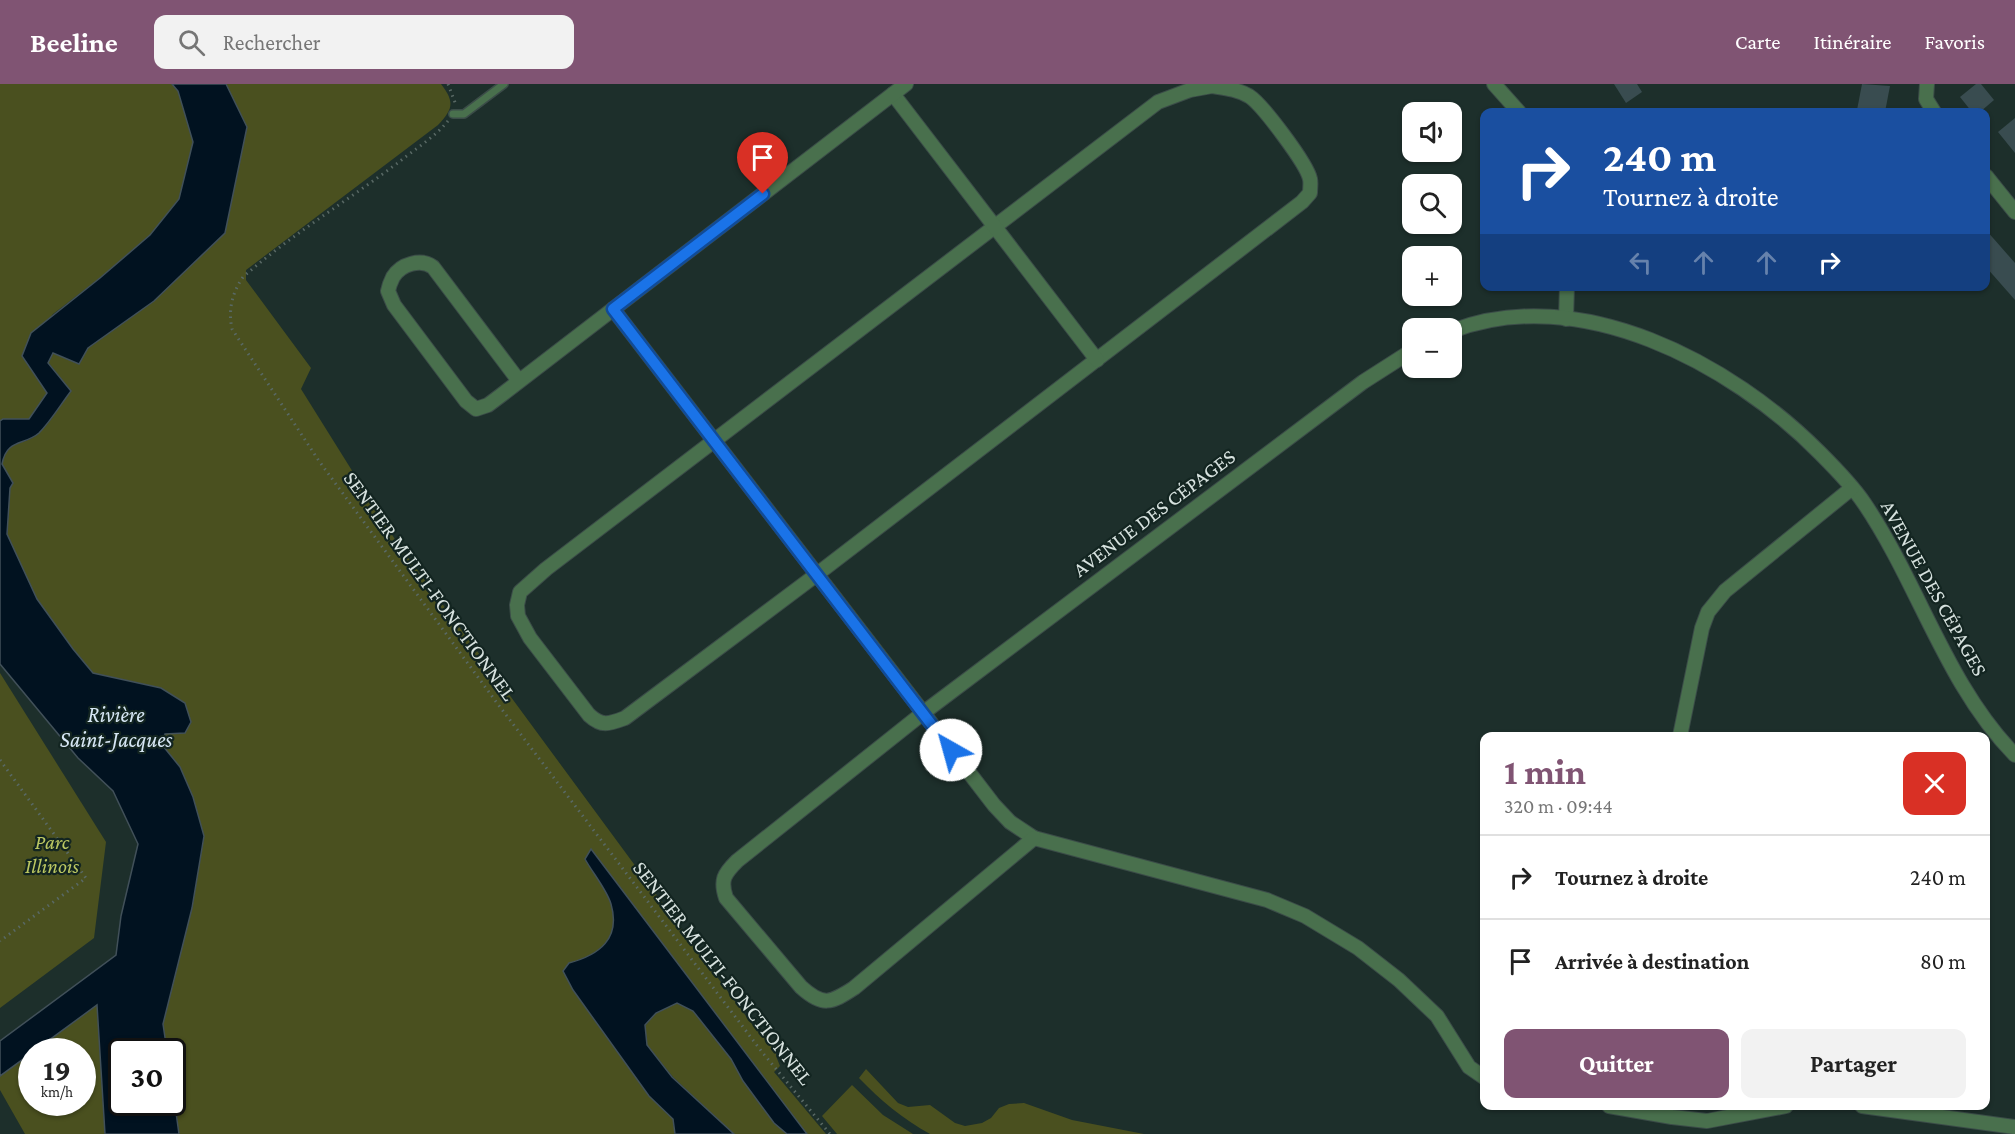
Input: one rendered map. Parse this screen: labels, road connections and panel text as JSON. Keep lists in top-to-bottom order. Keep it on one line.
{"streets":{"street":["AVENUE DES CÉPAGES"],"path":["SENTIER MULTI-FONCTIONNEL"]},"water":["Rivière Saint-Jacques"],"parks":["Parc Illinois"],"page":{"header":"Beeline","search":"Rechercher","nav":["Carte","Itinéraire","Favoris"],"map_buttons":["+","−"],"turn":["240 m","Tournez à droite"],"heading":["1 min","320 m · 09:44"],"list":[{"name":"Tournez à droite","value":"240 m"},{"name":"Arrivée à destination","value":"80 m"}],"buttons":["Quitter","Partager"],"speed":"19 km/h","limit":"30"}}
